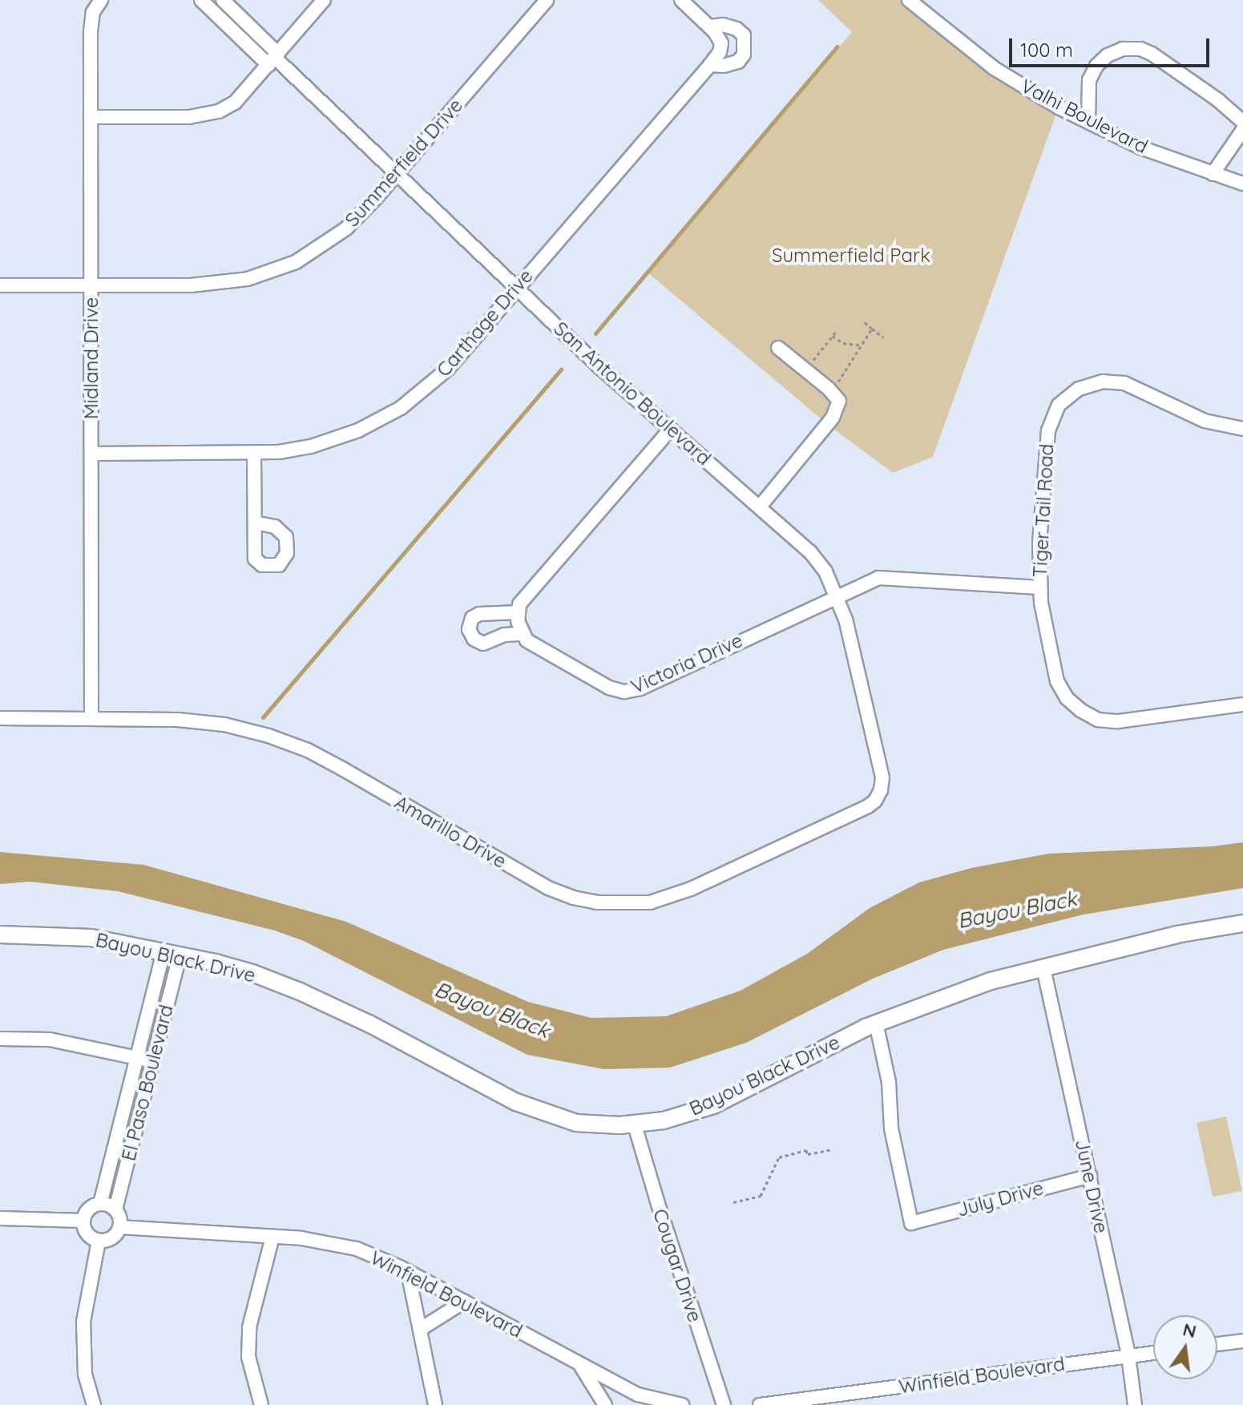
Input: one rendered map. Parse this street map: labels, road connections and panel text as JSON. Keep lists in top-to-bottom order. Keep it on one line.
{"streets":{"main road":["Bayou Black Drive"],"street":["Valhi Boulevard","Summerfield Drive","Carthage Drive","Midland Drive","San Antonio Boulevard","Tiger Tail Road","Victoria Drive","Amarillo Drive","El Paso Boulevard","June Drive","July Drive","Cougar Drive","Winfield Boulevard"]},"crossings":[["Summerfield Drive","Midland Drive"],["Summerfield Drive","San Antonio Boulevard"],["Carthage Drive","Midland Drive"],["Carthage Drive","San Antonio Boulevard"],["Midland Drive","Amarillo Drive"],["San Antonio Boulevard","Victoria Drive"],["San Antonio Boulevard","Amarillo Drive"],["Tiger Tail Road","Victoria Drive"],["Bayou Black Drive","El Paso Boulevard"],["Bayou Black Drive","June Drive"],["Bayou Black Drive","July Drive"],["Bayou Black Drive","Cougar Drive"],["El Paso Boulevard","Winfield Boulevard"],["June Drive","July Drive"],["June Drive","Winfield Boulevard"]],"water":["Bayou Black"],"parks":["Summerfield Park"],"scale_bar":"100 m","north":"top"}
